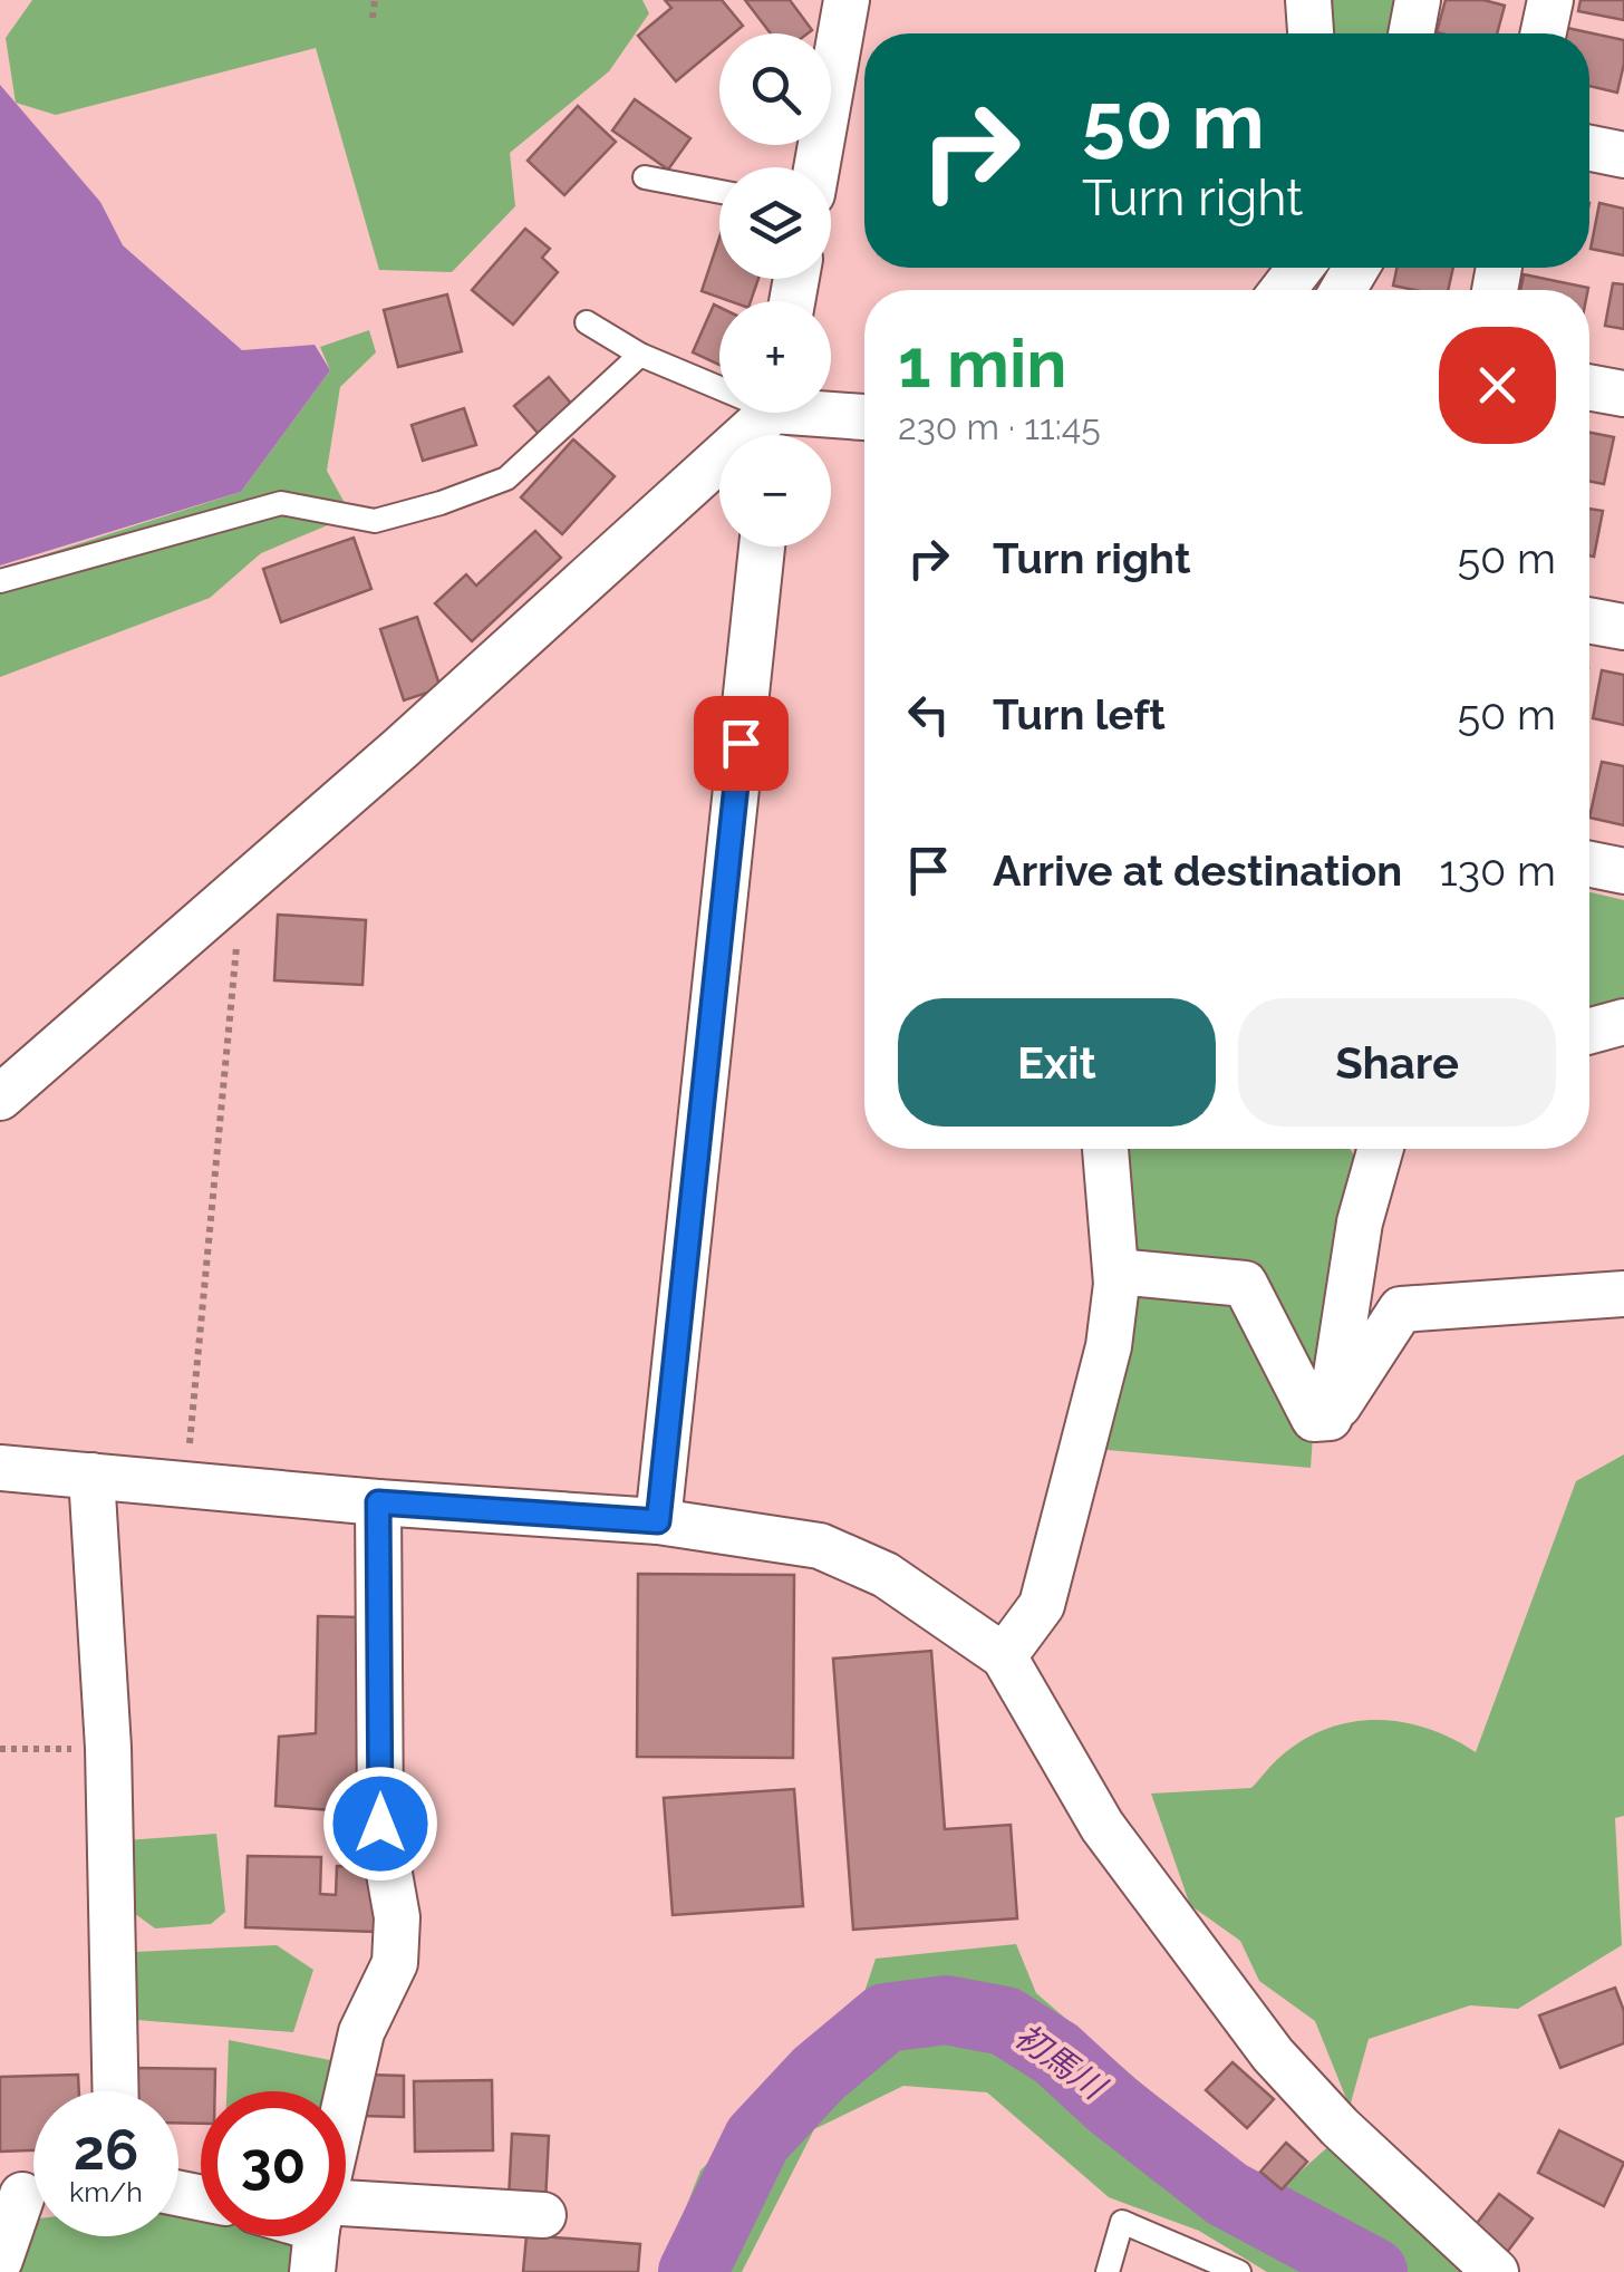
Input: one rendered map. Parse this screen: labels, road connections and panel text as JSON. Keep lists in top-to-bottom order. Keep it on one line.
{"water":["初馬川"],"page":{"map_buttons":["+","−"],"turn":["50 m","Turn right"],"heading":["1 min","230 m · 11:45"],"list":[{"name":"Turn right","value":"50 m"},{"name":"Turn left","value":"50 m"},{"name":"Arrive at destination","value":"130 m"}],"buttons":["Exit","Share"],"speed":"26 km/h","limit":"30"}}
